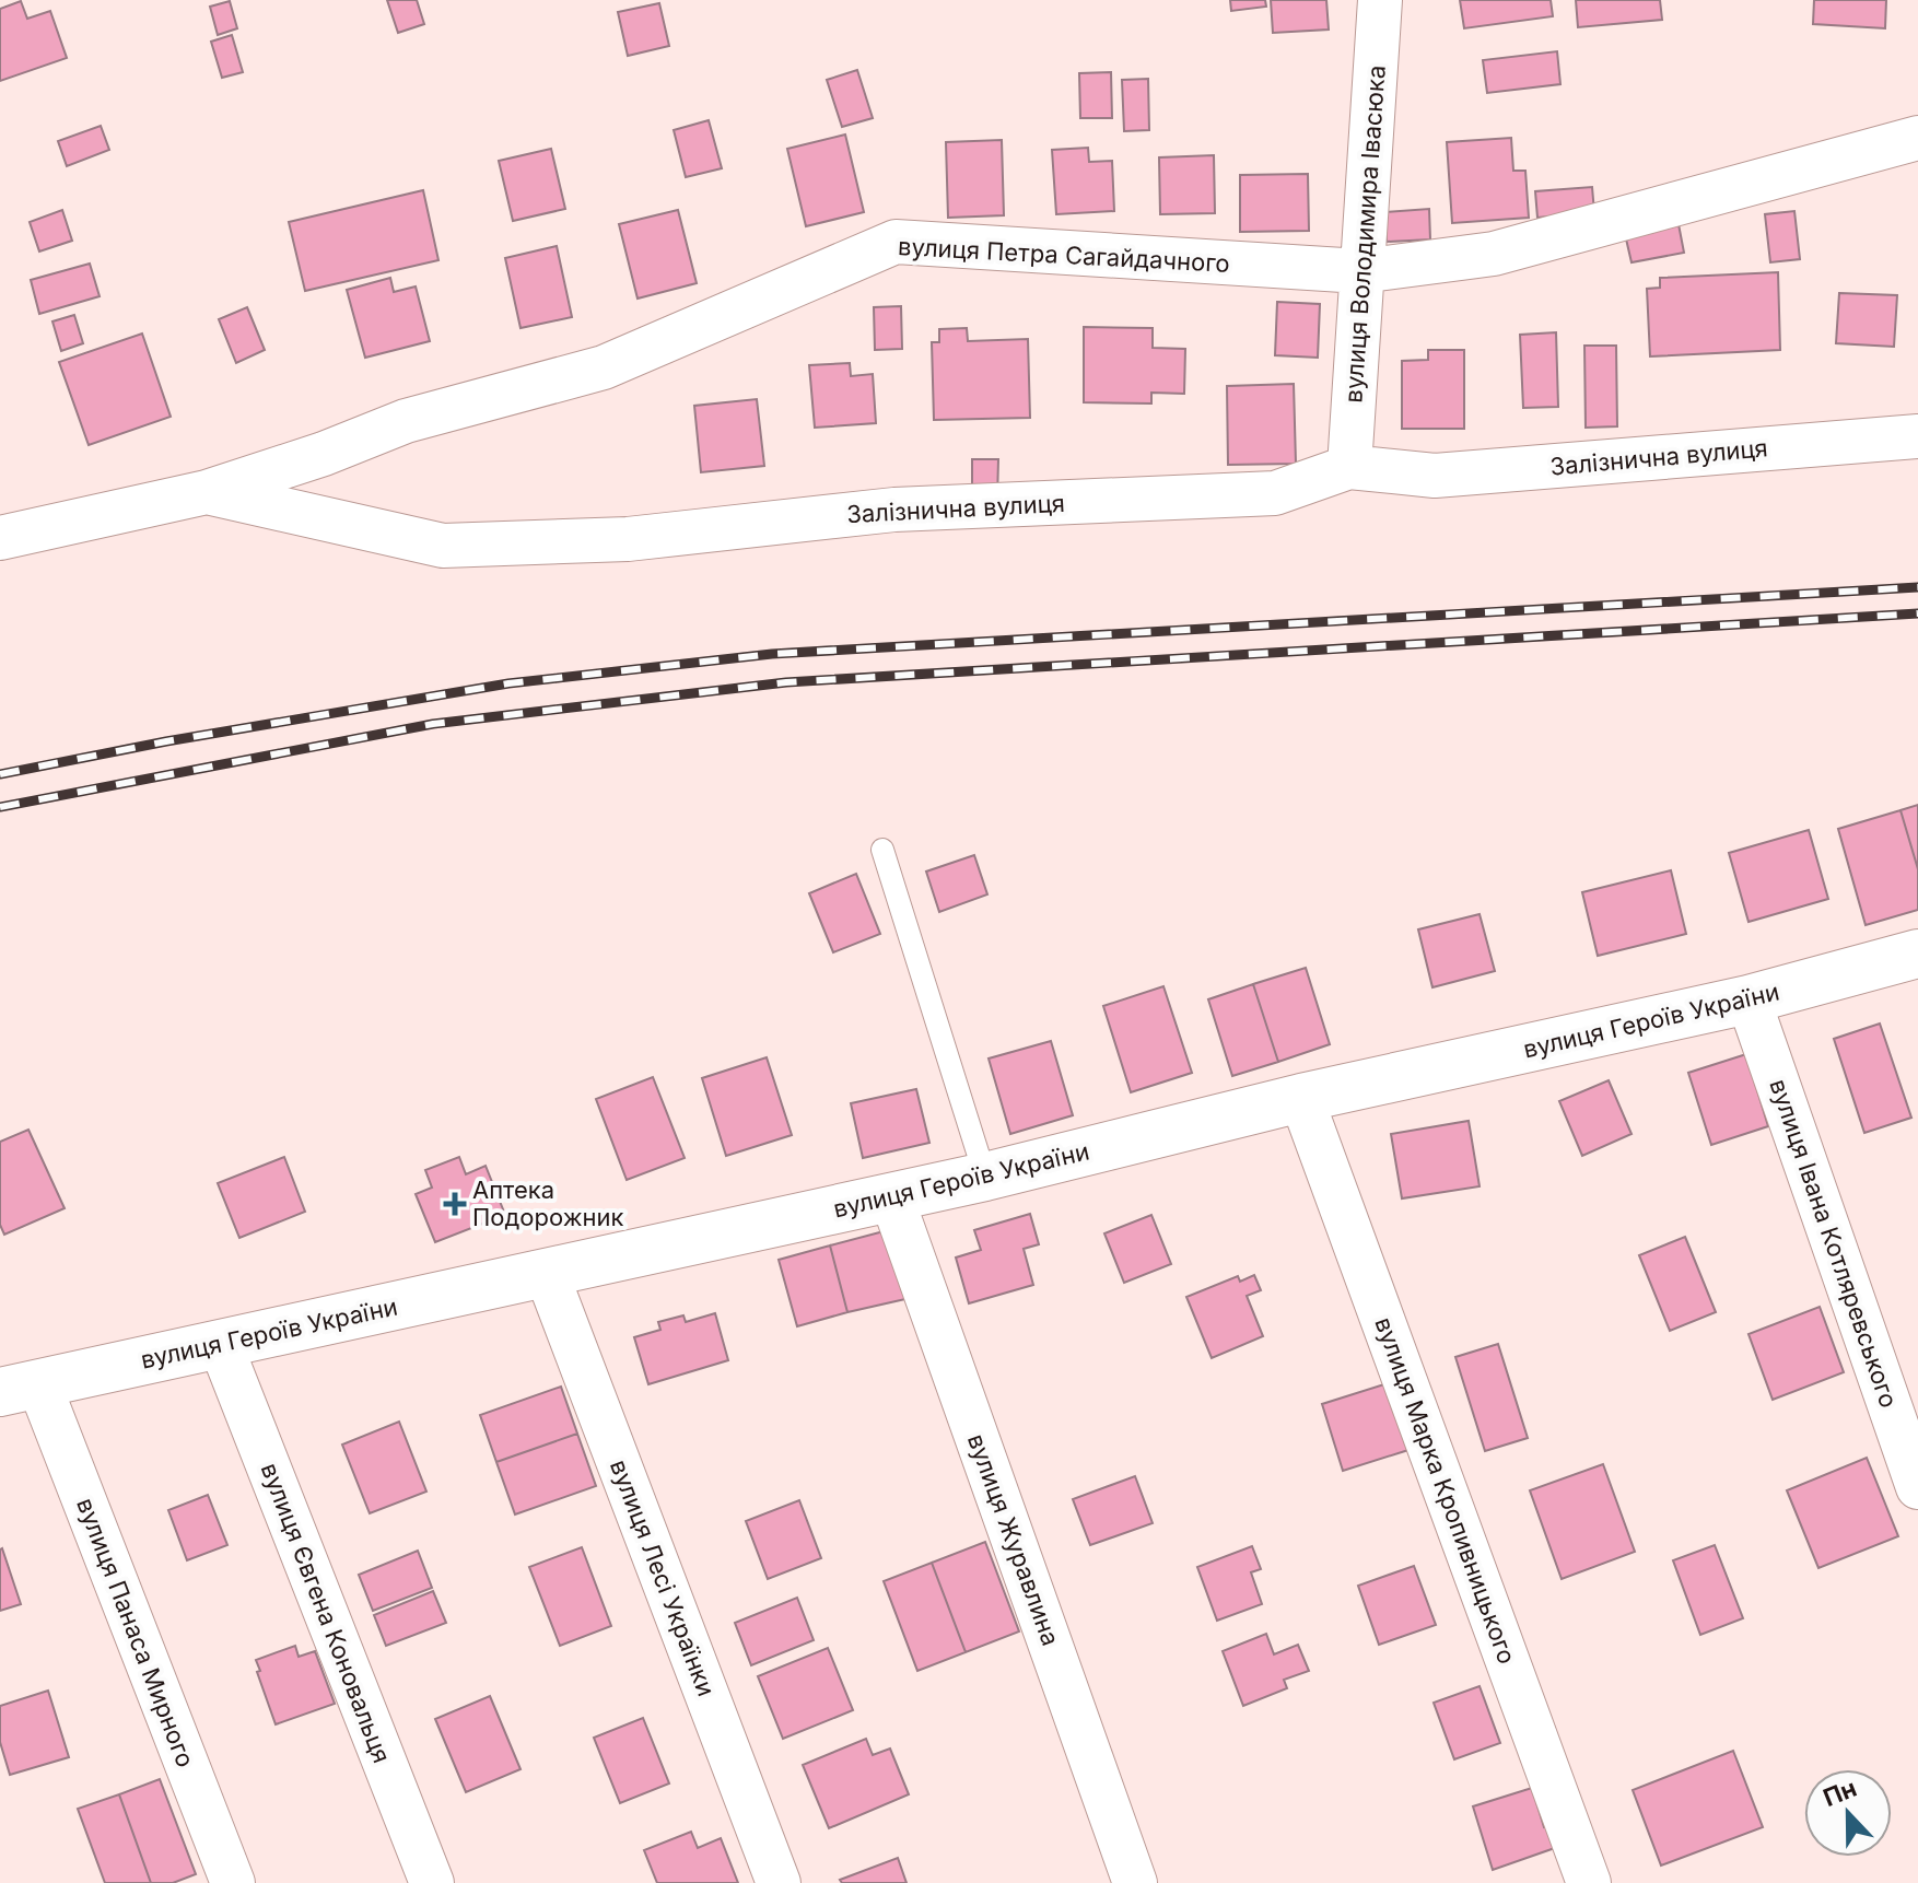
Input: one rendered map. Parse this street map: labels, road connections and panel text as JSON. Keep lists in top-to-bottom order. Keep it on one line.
{"streets":{"street":["вулиця Володимира Івасюка","вулиця Петра Сагайдачного","Залізнична вулиця","вулиця Героїв України","вулиця Івана Котляревського","вулиця Марка Кропивницького","вулиця Журавлина","вулиця Лесі Українки","вулиця Євгена Коновальця","вулиця Панаса Мирного"]},"crossings":[["вулиця Володимира Івасюка","вулиця Петра Сагайдачного"],["вулиця Володимира Івасюка","Залізнична вулиця"],["вулиця Петра Сагайдачного","Залізнична вулиця"],["вулиця Героїв України","вулиця Івана Котляревського"],["вулиця Героїв України","вулиця Марка Кропивницького"],["вулиця Героїв України","вулиця Журавлина"],["вулиця Героїв України","вулиця Лесі Українки"],["вулиця Героїв України","вулиця Євгена Коновальця"],["вулиця Героїв України","вулиця Панаса Мирного"]],"places":{"health":["Аптека Подорожник"]},"north":"top"}
